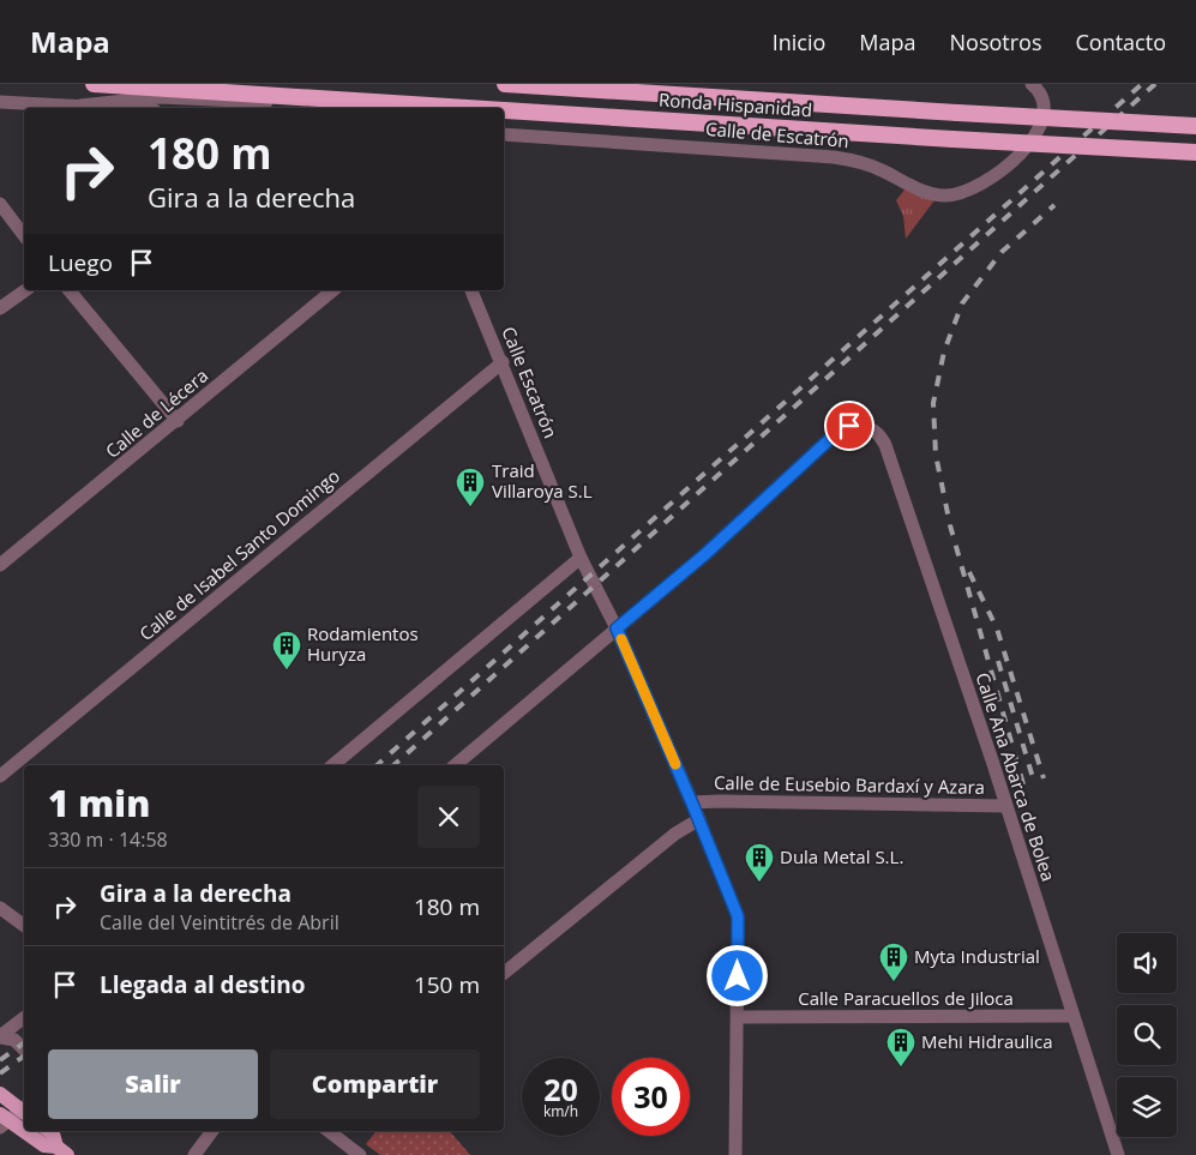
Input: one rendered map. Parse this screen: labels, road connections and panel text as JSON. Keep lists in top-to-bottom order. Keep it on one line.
{"streets":{"highway":["Ronda Hispanidad"],"street":["Calle de Escatrón","Calle Escatrón","Calle de Lécera","Calle de Isabel Santo Domingo","Calle Ana Abarca de Bolea","Calle de Eusebio Bardaxí y Azara","Calle Paracuellos de Jiloca"]},"crossings":[["Calle Escatrón","Calle de Isabel Santo Domingo"],["Calle Escatrón","Calle Ana Abarca de Bolea"],["Calle Escatrón","Calle de Eusebio Bardaxí y Azara"],["Calle Escatrón","Calle Paracuellos de Jiloca"],["Calle Ana Abarca de Bolea","Calle de Eusebio Bardaxí y Azara"],["Calle Ana Abarca de Bolea","Calle Paracuellos de Jiloca"]],"places":{"building":["Traid Villaroya S.L","Rodamientos Huryza","Dula Metal S.L.","Myta Industrial","Mehi Hidraulica"]},"page":{"header":"Mapa","nav":["Inicio","Mapa","Nosotros","Contacto"],"turn":["180 m","Gira a la derecha"],"then":"Luego","heading":["1 min","330 m · 14:58"],"list":[{"name":"Gira a la derecha","note":"Calle del Veintitrés de Abril","value":"180 m"},{"name":"Llegada al destino","value":"150 m"}],"buttons":["Salir","Compartir"],"speed":"20 km/h","limit":"30"}}
